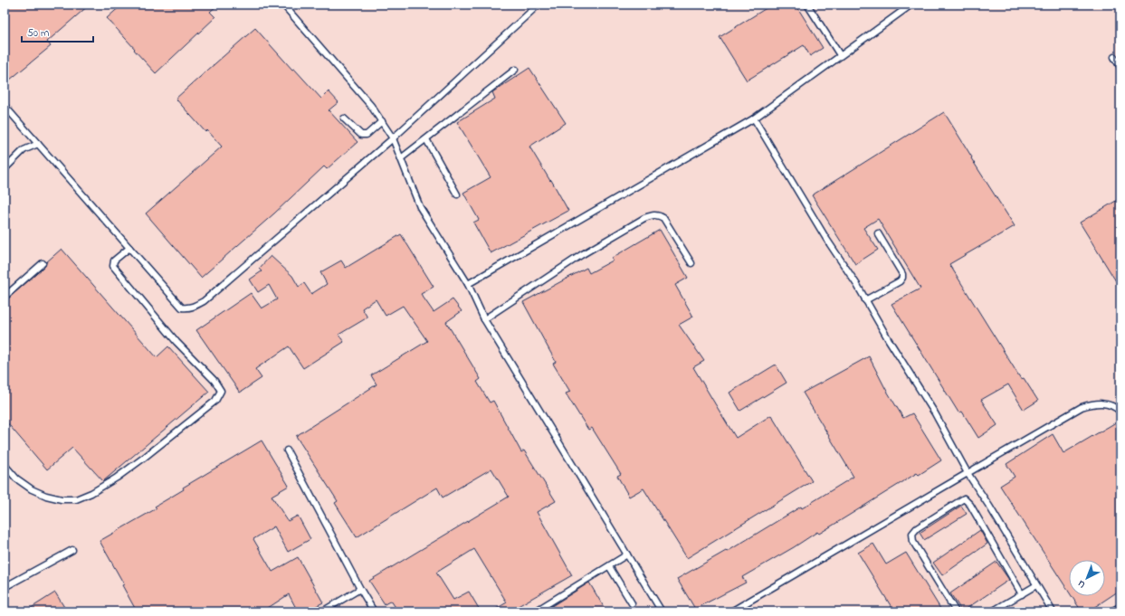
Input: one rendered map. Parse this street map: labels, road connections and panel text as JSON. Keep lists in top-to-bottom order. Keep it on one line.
{"scale_bar":"50 m","north":"bottom left"}
